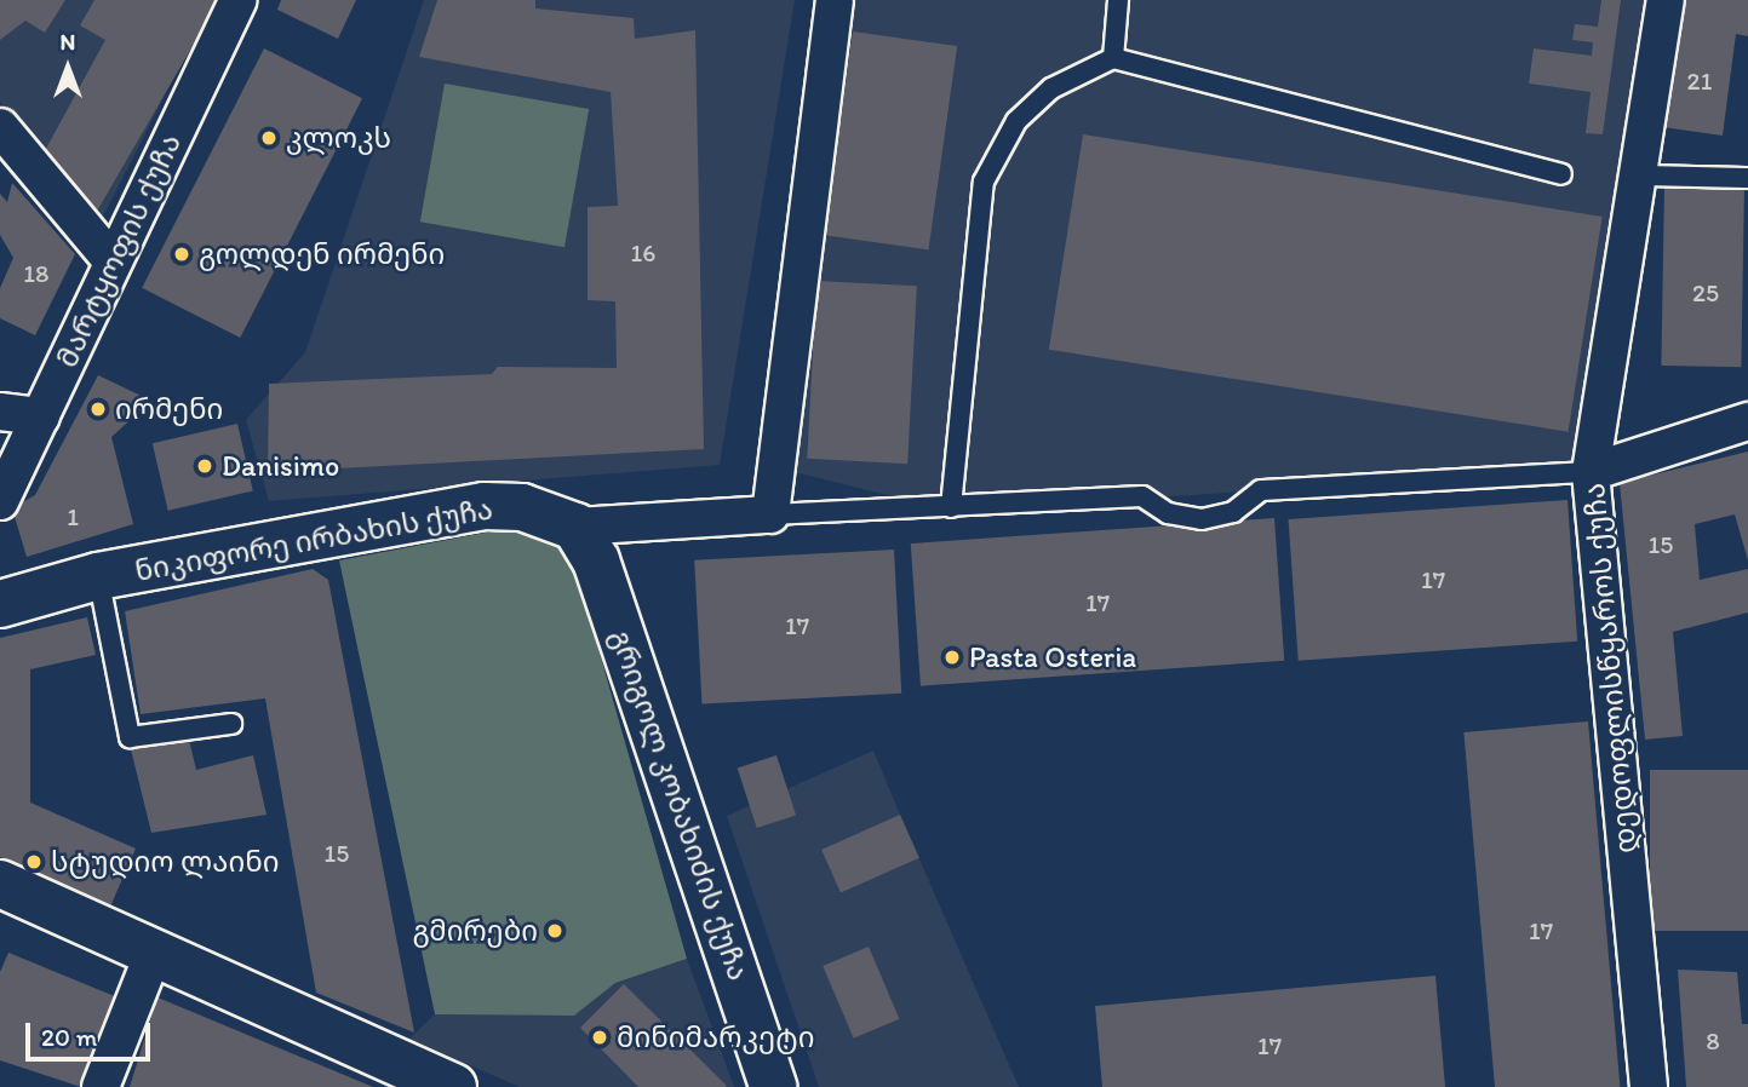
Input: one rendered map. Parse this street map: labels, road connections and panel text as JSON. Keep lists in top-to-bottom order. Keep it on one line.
{"streets":{"street":["მარტყოფის ქუჩა","ნიკიფორე ირბახის ქუჩა","დედოფლისწყაროს ქუჩა","გრიგოლ კობახიძის ქუჩა"]},"crossings":[["ნიკიფორე ირბახის ქუჩა","გრიგოლ კობახიძის ქუჩა"]],"places":["კლოკს","გოლდენ ირმენი","ირმენი","Danisimo","Pasta Osteria","სტუდიო ლაინი","გმირები","მინიმარკეტი"],"house_numbers":["21","16","18","25","1","15","17","17","17","15","17","8","17"],"scale_bar":"20 m","north":"top"}
